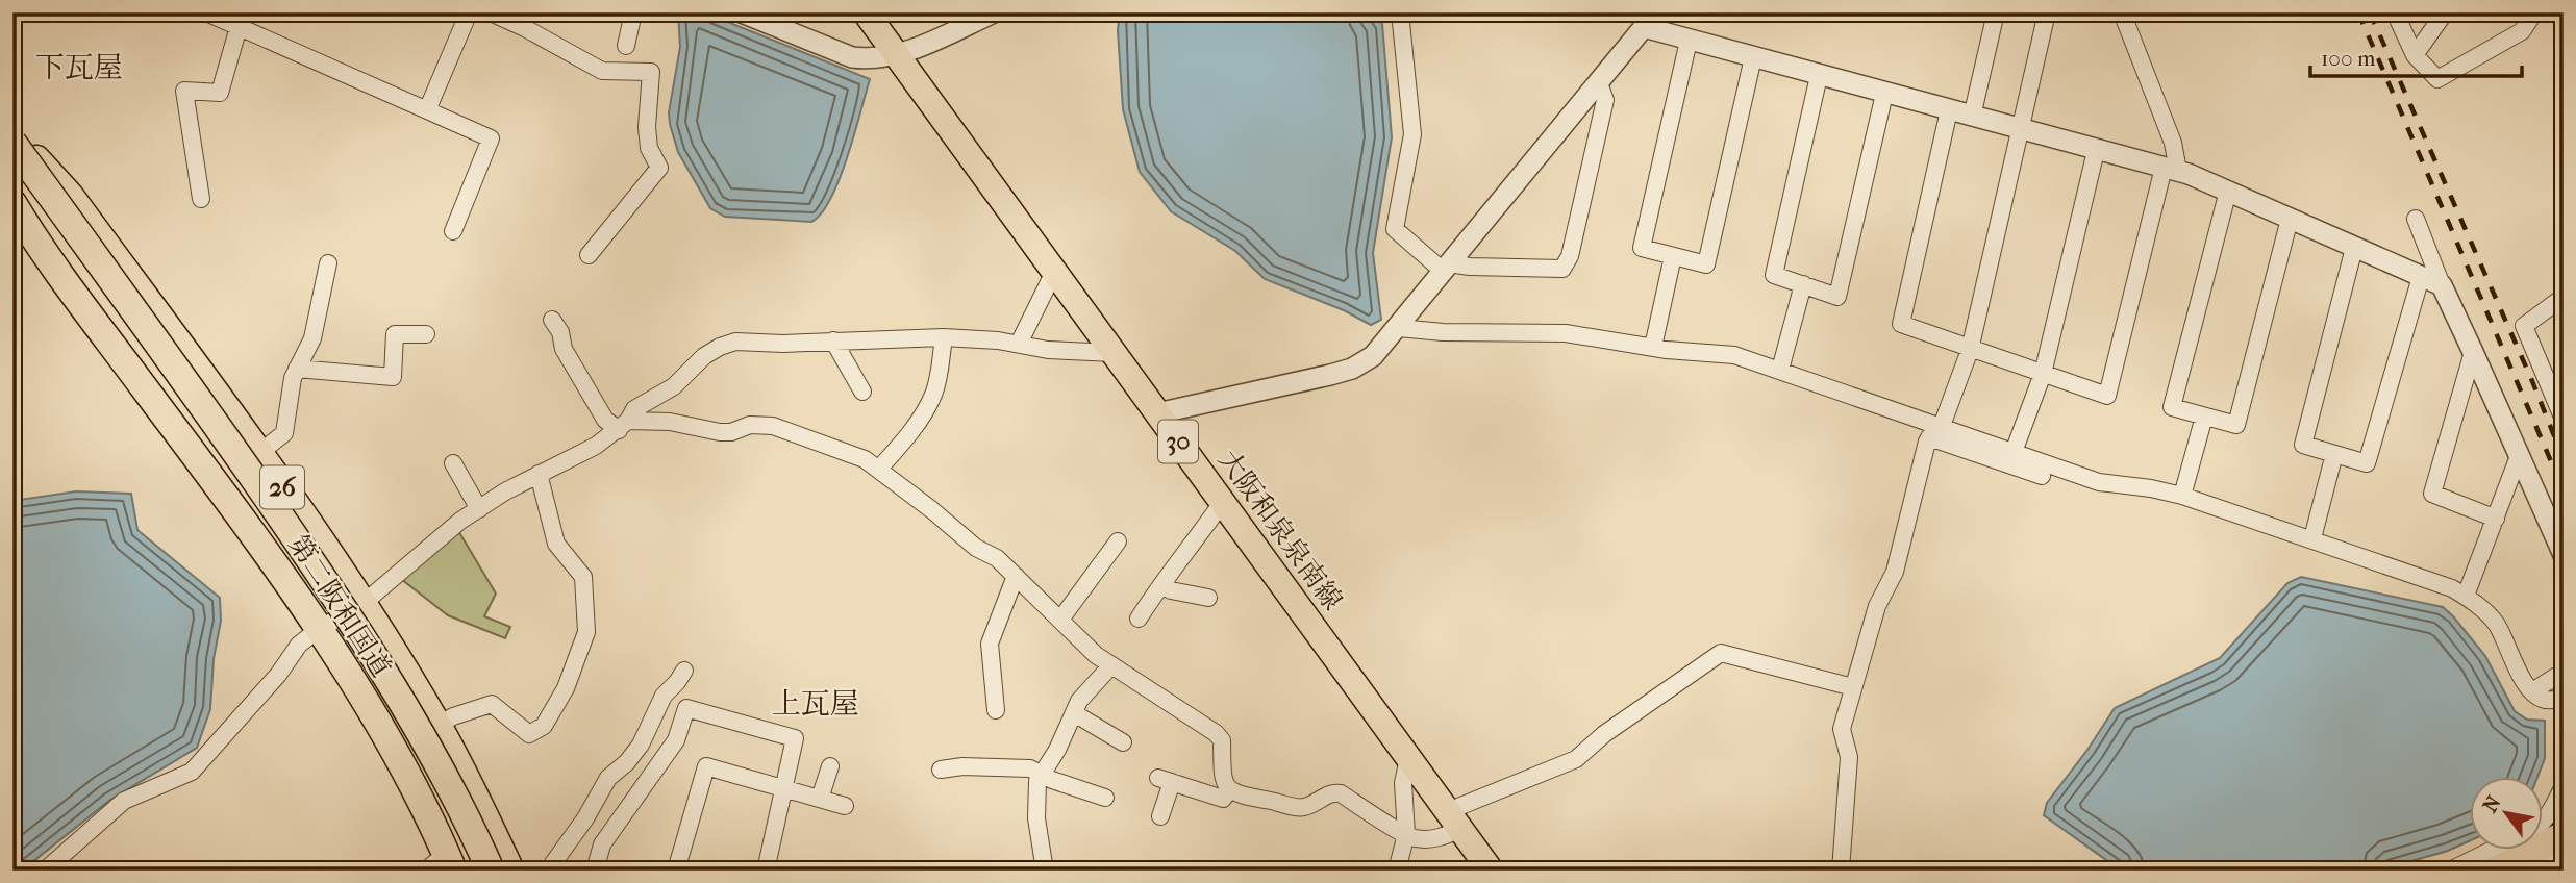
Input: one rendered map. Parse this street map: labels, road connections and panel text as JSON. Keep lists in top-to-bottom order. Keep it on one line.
{"streets":{"highway":["26","第二阪和国道"],"main road":["30","大阪和泉泉南線"]},"districts":["下瓦屋","上瓦屋"],"scale_bar":"100 m","north":"top left"}
